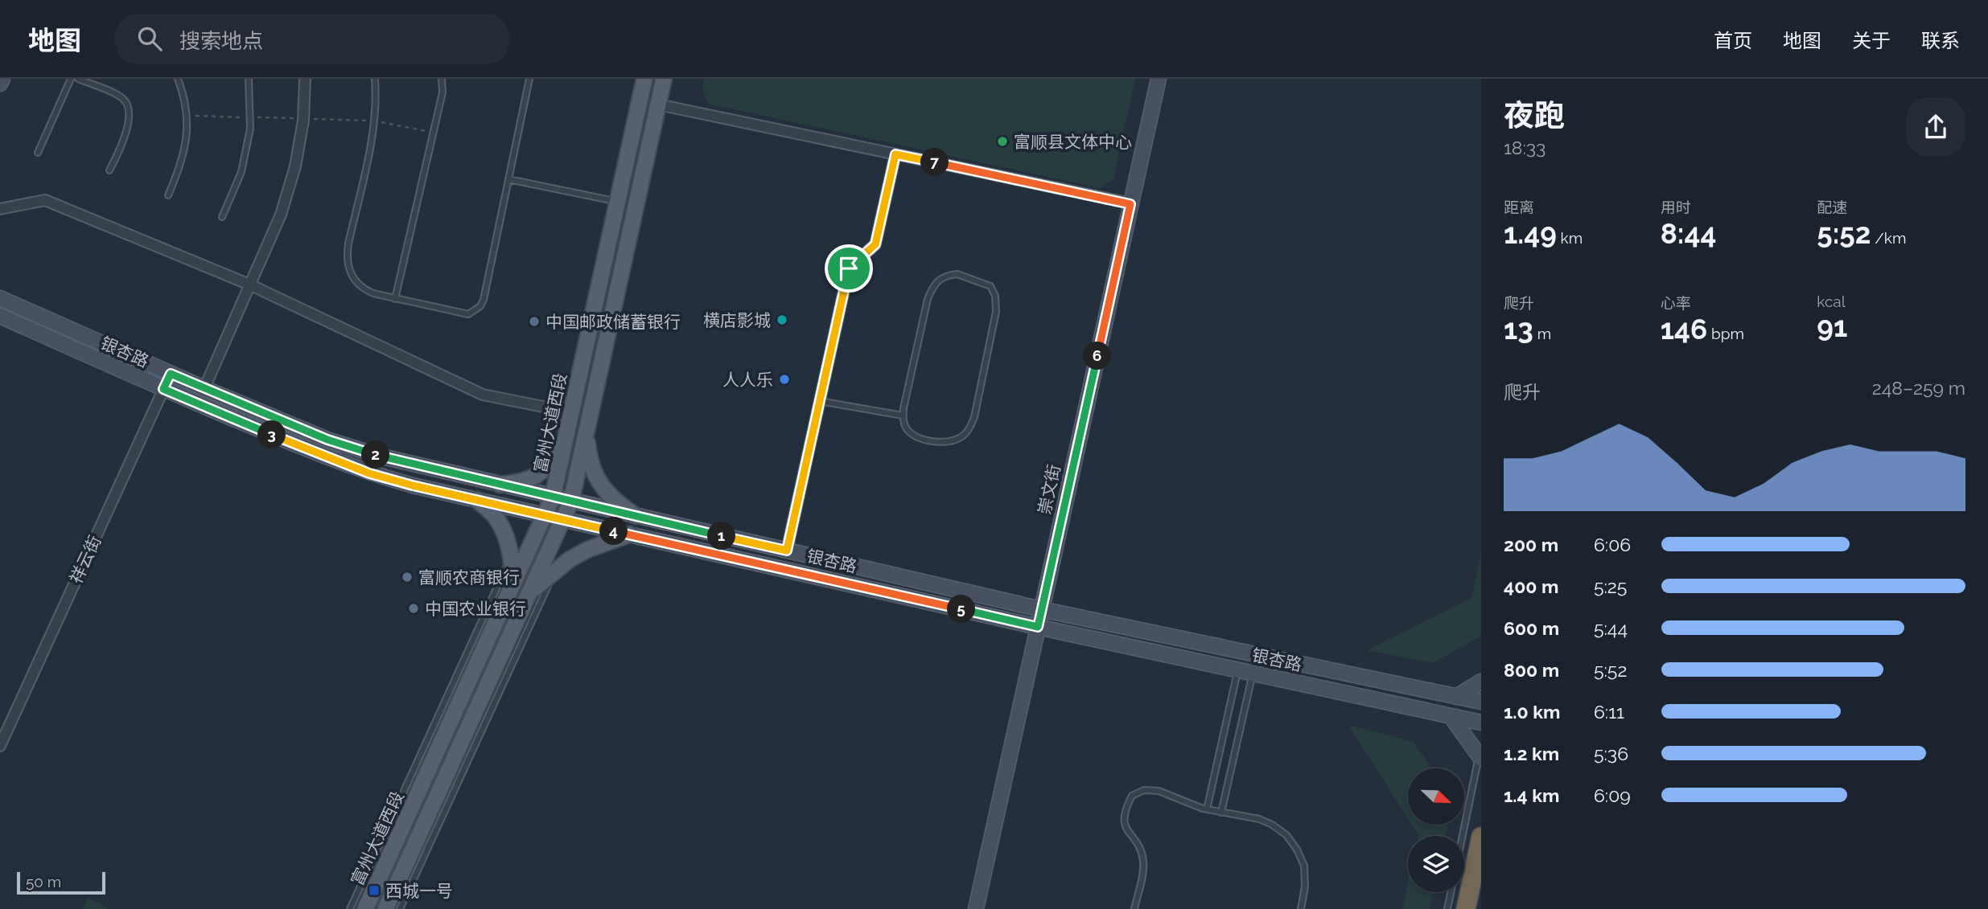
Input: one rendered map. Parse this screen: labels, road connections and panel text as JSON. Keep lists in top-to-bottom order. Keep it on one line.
{"streets":{"main road":["银杏路","富州大道西段","崇文街"],"street":["祥云街"]},"crossings":[["银杏路","富州大道西段"],["银杏路","崇文街"],["银杏路","祥云街"]],"places":{"other":["富顺县文体中心","横店影城","中国邮政储蓄银行","人人乐","富顺农商银行","中国农业银行"],"transit":["西城一号"]},"scale_bar":"50 m","north":"bottom right","page":{"header":"地图","search":"搜索地点","nav":["首页","地图","关于","联系"],"heading":["夜跑","18:33"],"pins":["7","6","3","2","4","1","5"],"stats":[["距离","1.49 km"],["用时","8:44"],["配速","5:52 /km"],["爬升","13 m"],["心率","146 bpm"],["kcal","91"]],"chart":["爬升","248–259 m"],"list":[{"name":"200 m","note":"6:06"},{"name":"400 m","note":"5:25"},{"name":"600 m","note":"5:44"},{"name":"800 m","note":"5:52"},{"name":"1.0 km","note":"6:11"},{"name":"1.2 km","note":"5:36"},{"name":"1.4 km","note":"6:09"}],"scale":"50 m"}}
